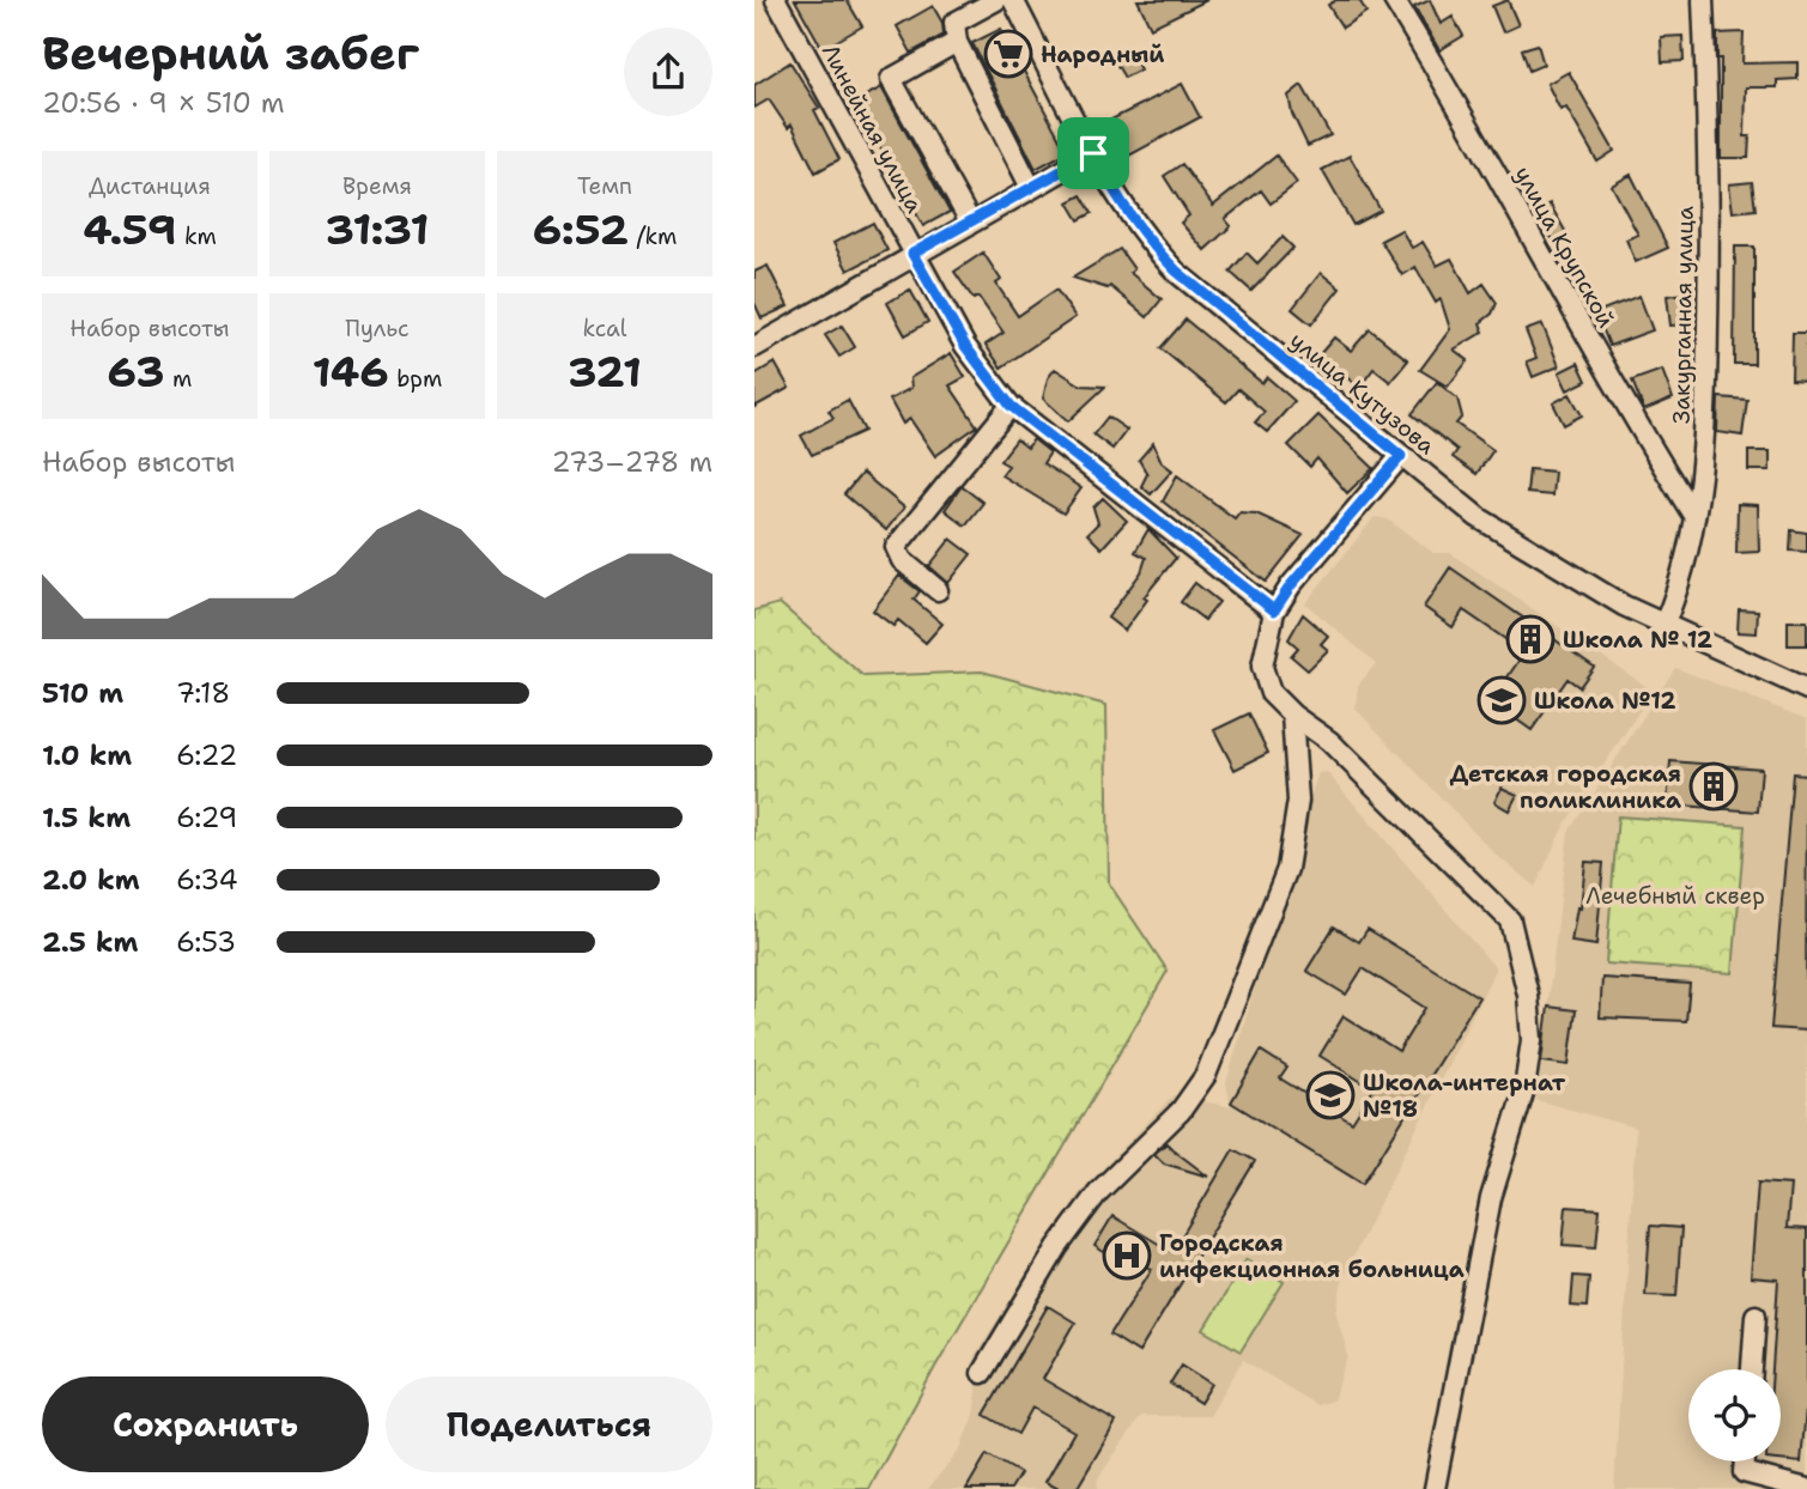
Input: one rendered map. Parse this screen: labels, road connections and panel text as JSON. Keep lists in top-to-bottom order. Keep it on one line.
{"streets":{"street":["Линейная улица","улица Крупской","Закурганная улица","улица Кутузова"]},"crossings":[["улица Крупской","Закурганная улица"],["Закурганная улица","улица Кутузова"]],"parks":["Лечебный сквер"],"places":{"supermarket":["Народный"],"building":["Школа № 12","Детская городская поликлиника"],"school or university":["Школа №12","Школа-интернат №18"],"hospital":["Городская инфекционная больница"]},"page":{"heading":["Вечерний забег","20:56 · 9 × 510 m"],"stats":[["Дистанция","4.59 km"],["Время","31:31"],["Темп","6:52 /km"],["Набор высоты","63 m"],["Пульс","146 bpm"],["kcal","321"]],"chart":["Набор высоты","273–278 m"],"list":[{"name":"510 m","note":"7:18"},{"name":"1.0 km","note":"6:22"},{"name":"1.5 km","note":"6:29"},{"name":"2.0 km","note":"6:34"},{"name":"2.5 km","note":"6:53"}],"buttons":["Сохранить","Поделиться"]}}
